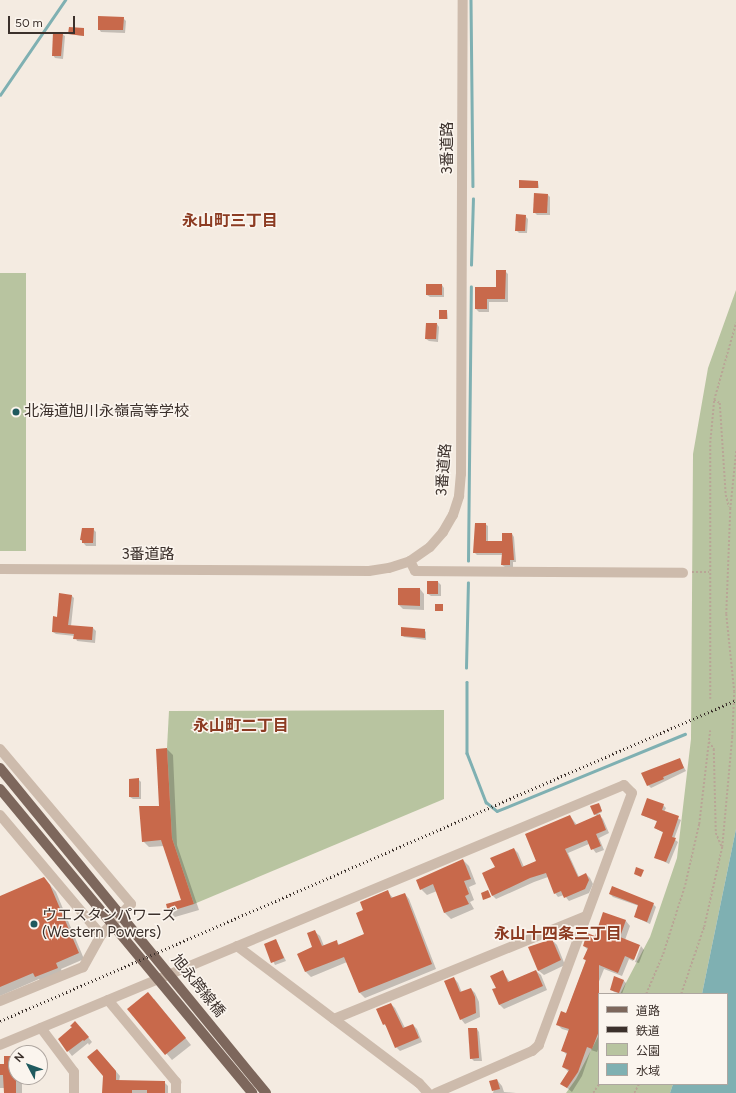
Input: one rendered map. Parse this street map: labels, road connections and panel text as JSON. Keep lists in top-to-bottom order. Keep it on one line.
{"streets":{"main road":["旭永跨線橋"],"street":["3番道路"]},"districts":["永山町三丁目","永山町二丁目","永山十四条三丁目"],"places":["北海道旭川永嶺高等学校","ウエスタンパワーズ (Western Powers)"],"legend":["道路","鉄道","公園","水域"],"scale_bar":"50 m","north":"top left"}
